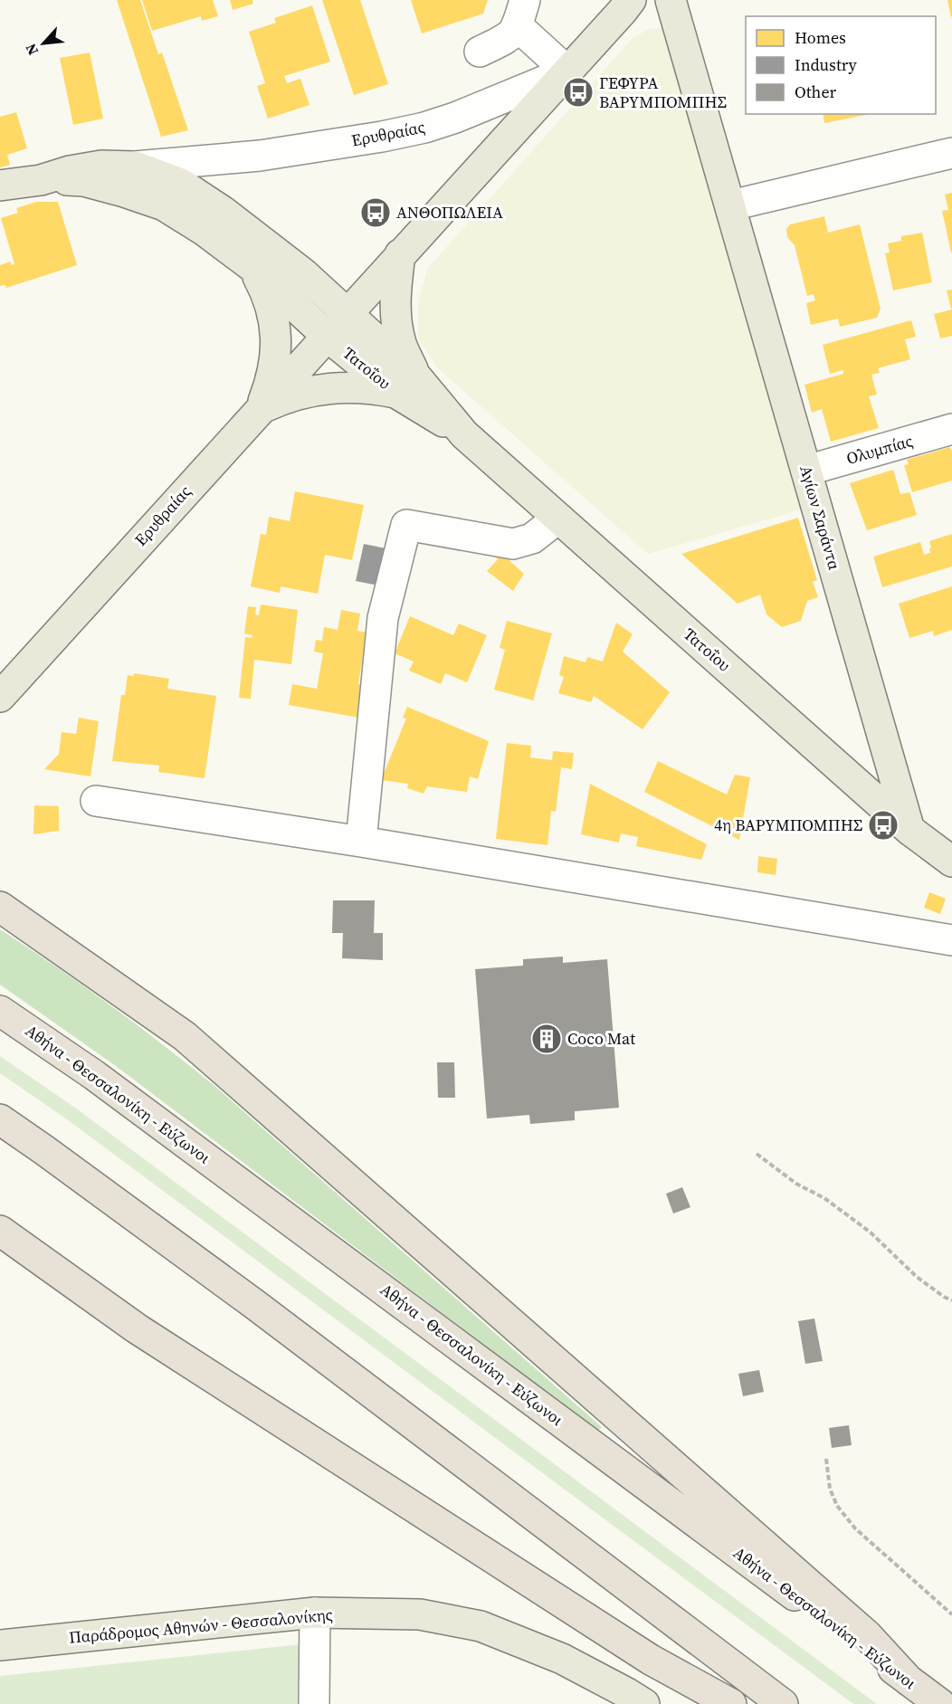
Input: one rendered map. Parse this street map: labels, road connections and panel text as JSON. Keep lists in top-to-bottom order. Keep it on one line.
{"streets":{"highway":["Αθήνα - Θεσσαλονίκη - Εύζωνοι"],"main road":["Ερυθραίας","Τατοΐου","Αγίων Σαράντα","Παράδρομος Αθηνών - Θεσσαλονίκης"],"street":["Ολυμπίας"]},"crossings":[["Ερυθραίας","Τατοΐου"],["Τατοΐου","Αγίων Σαράντα"],["Ολυμπίας","Αγίων Σαράντα"]],"places":{"bus stop":["ΓΕΦΥΡΑ ΒΑΡΥΜΠΟΜΠΗΣ","ΑΝΘΟΠΩΛΕΙΑ","4η ΒΑΡΥΜΠΟΜΠΗΣ"],"building":["Coco Mat"]},"legend":["Homes","Industry","Other"],"north":"bottom left"}
